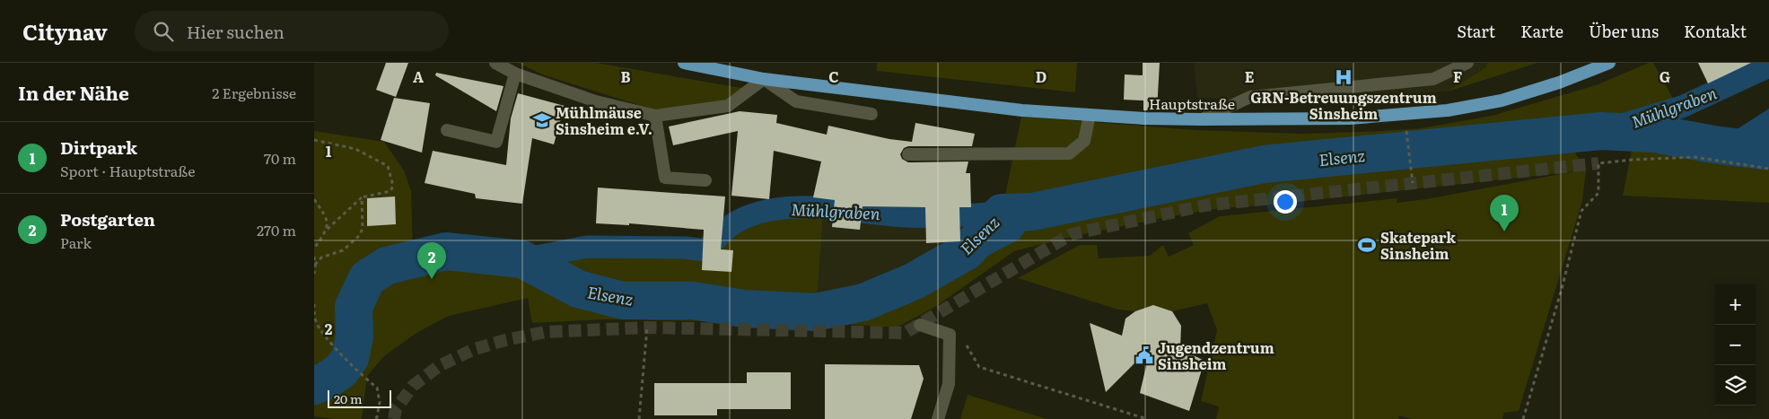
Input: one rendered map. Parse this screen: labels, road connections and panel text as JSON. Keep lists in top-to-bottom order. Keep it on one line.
{"streets":{"main road":["Hauptstraße"]},"water":["Mühlgraben","Elsenz"],"places":{"hospital":["GRN-Betreuungszentrum Sinsheim"],"school or university":["Mühlmäuse Sinsheim e.V."],"sports":["Skatepark Sinsheim"],"public building":["Jugendzentrum Sinsheim"]},"scale_bar":"20 m","page":{"header":"Citynav","search":"Hier suchen","nav":["Start","Karte","Über uns","Kontakt"],"heading":["In der Nähe","2 Ergebnisse"],"list":[{"mark":"1","name":"Dirtpark","note":"Sport · Hauptstraße","value":"70 m"},{"mark":"2","name":"Postgarten","note":"Park","value":"270 m"}],"pins":["1","2"],"map_buttons":["+","−"],"scale":"20 m"},"grid":{"columns":["A","B","C","D","E","F","G"],"rows":["1","2"]}}
